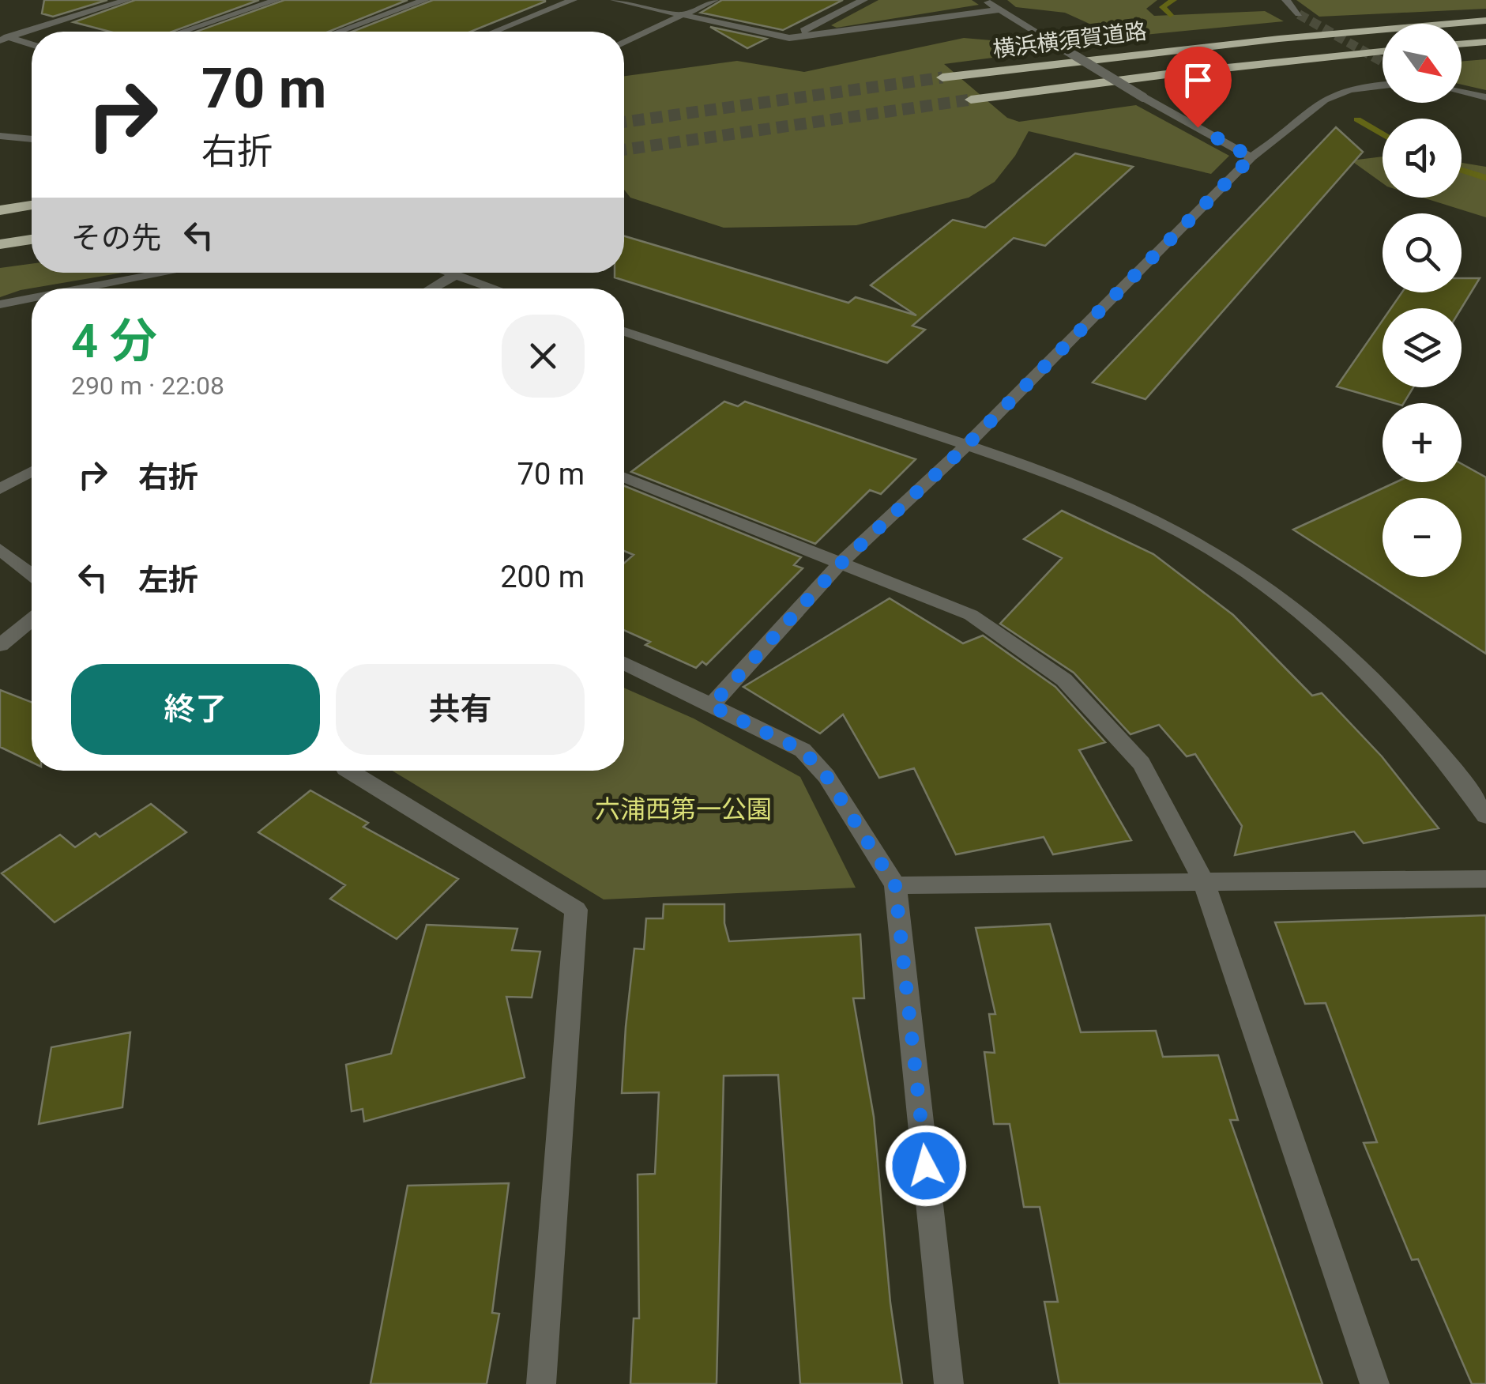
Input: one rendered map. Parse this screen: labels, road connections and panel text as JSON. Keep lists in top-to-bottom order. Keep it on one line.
{"streets":{"highway":["横浜横須賀道路"]},"parks":["六浦西第一公園"],"north":"bottom right","page":{"map_buttons":["+","−"],"turn":["70 m","右折"],"then":"その先","heading":["4 分","290 m · 22:08"],"list":[{"name":"右折","value":"70 m"},{"name":"左折","value":"200 m"}],"buttons":["終了","共有"]}}
